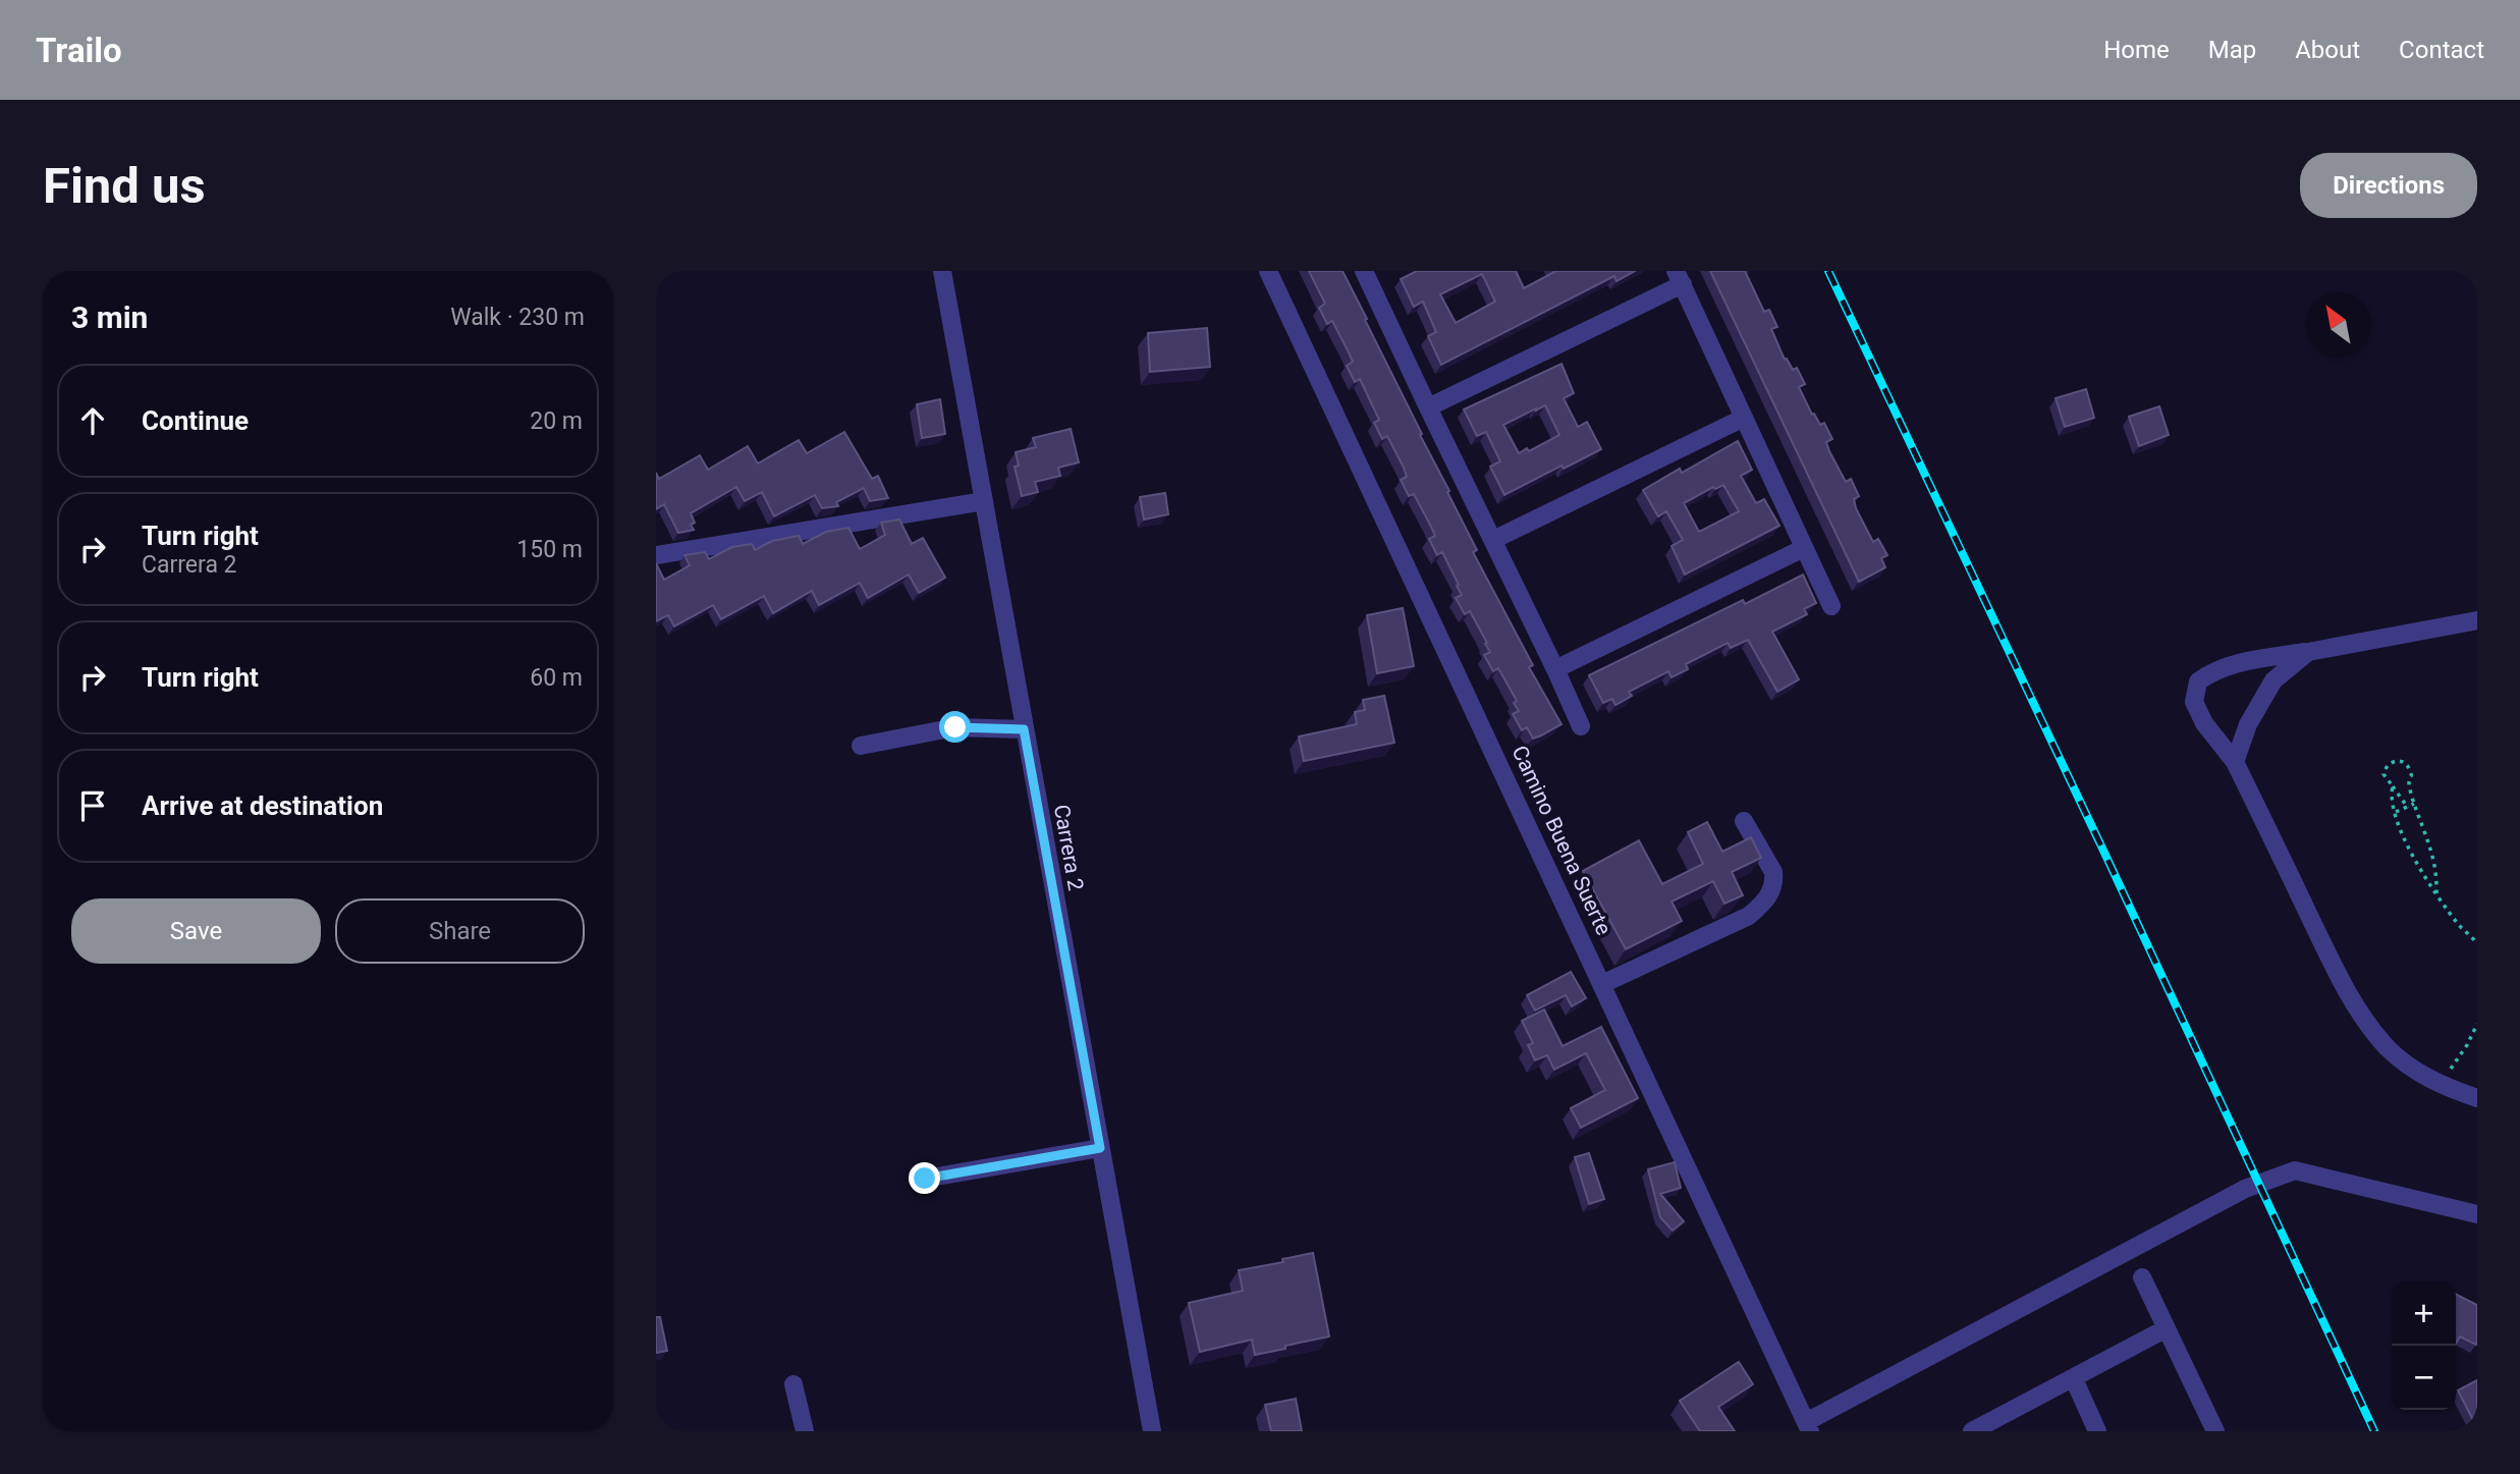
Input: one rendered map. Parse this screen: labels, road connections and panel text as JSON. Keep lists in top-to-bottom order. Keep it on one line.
{"streets":{"street":["Camino Buena Suerte","Carrera 2"]},"north":"top left","page":{"header":"Trailo","nav":["Home","Map","About","Contact"],"buttons":["Directions",["Save","Share"]],"title":"Find us","heading":["3 min","Walk · 230 m"],"list":[["Continue","20 m"],["Turn right","Carrera 2","150 m"],["Turn right","60 m"],"Arrive at destination"],"map_buttons":["+","−"]}}
